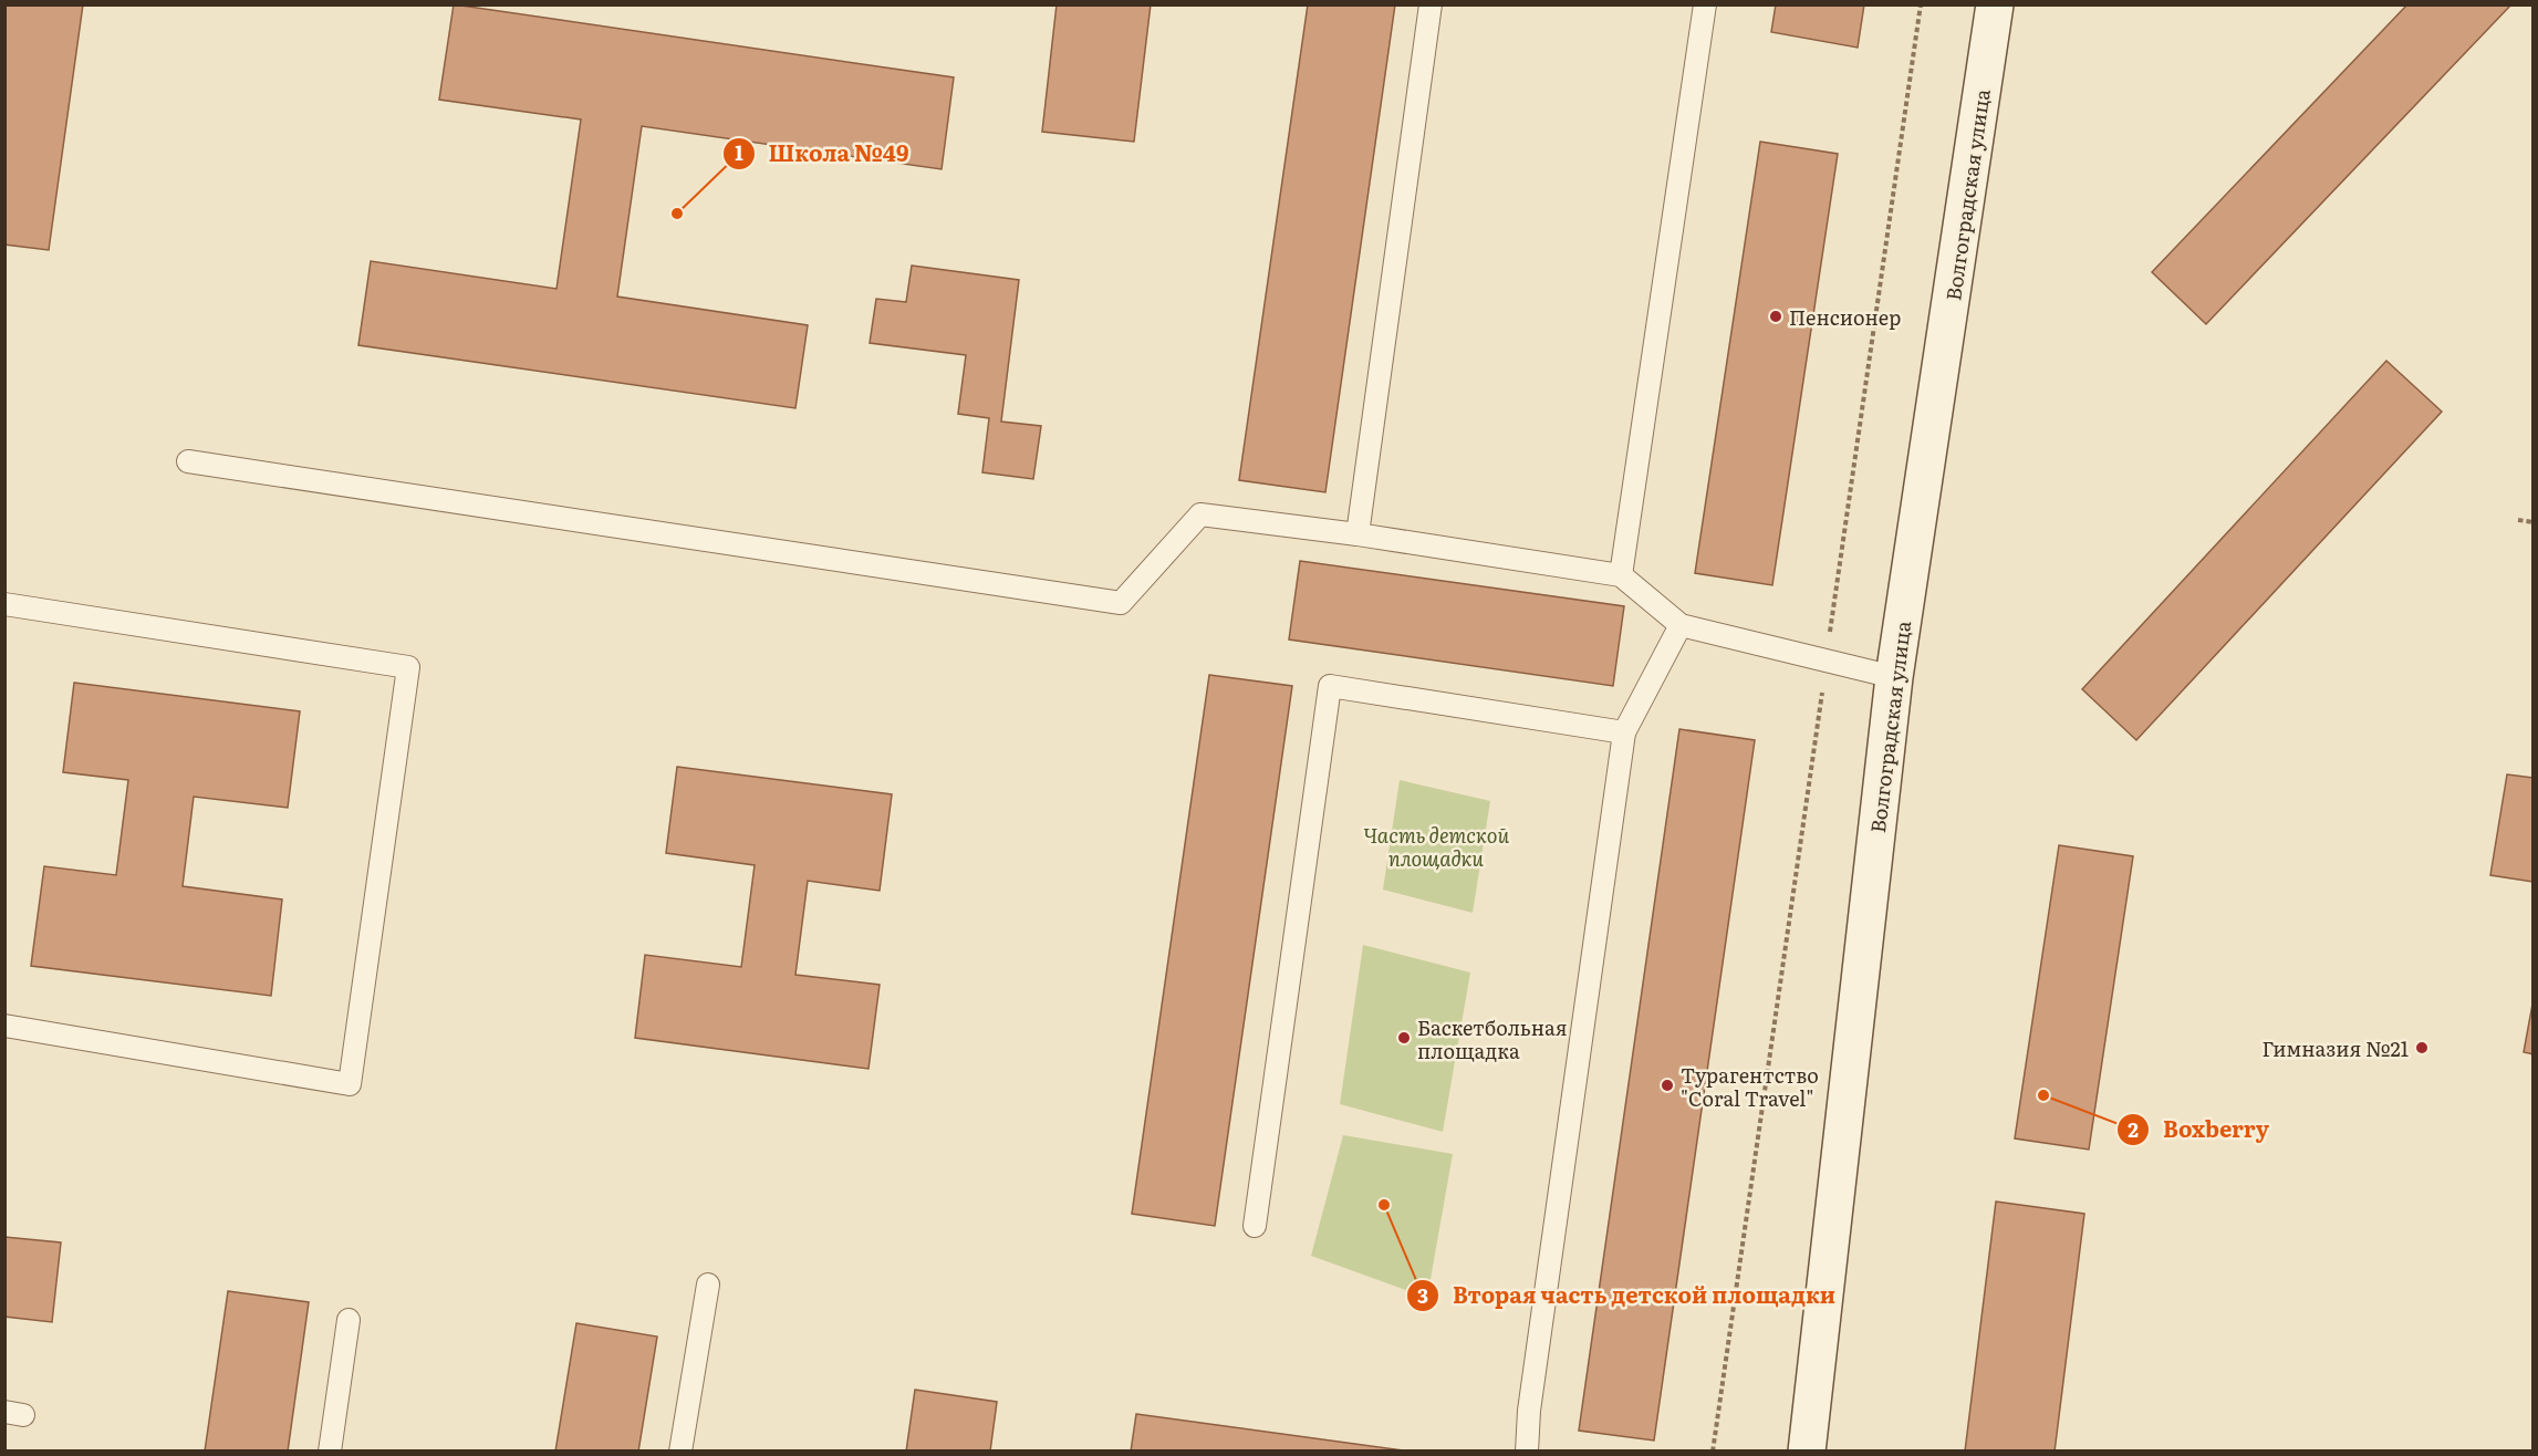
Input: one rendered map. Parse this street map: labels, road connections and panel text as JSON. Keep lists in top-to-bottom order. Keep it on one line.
{"streets":{"main road":["Волгоградская улица"]},"parks":["Часть детской площадки"],"places":["Школа №49","Пенсионер","Баскетбольная площадка","Гимназия №21","Турагентство \"Coral Travel\"","Boxberry","Вторая часть детской площадки"]}
